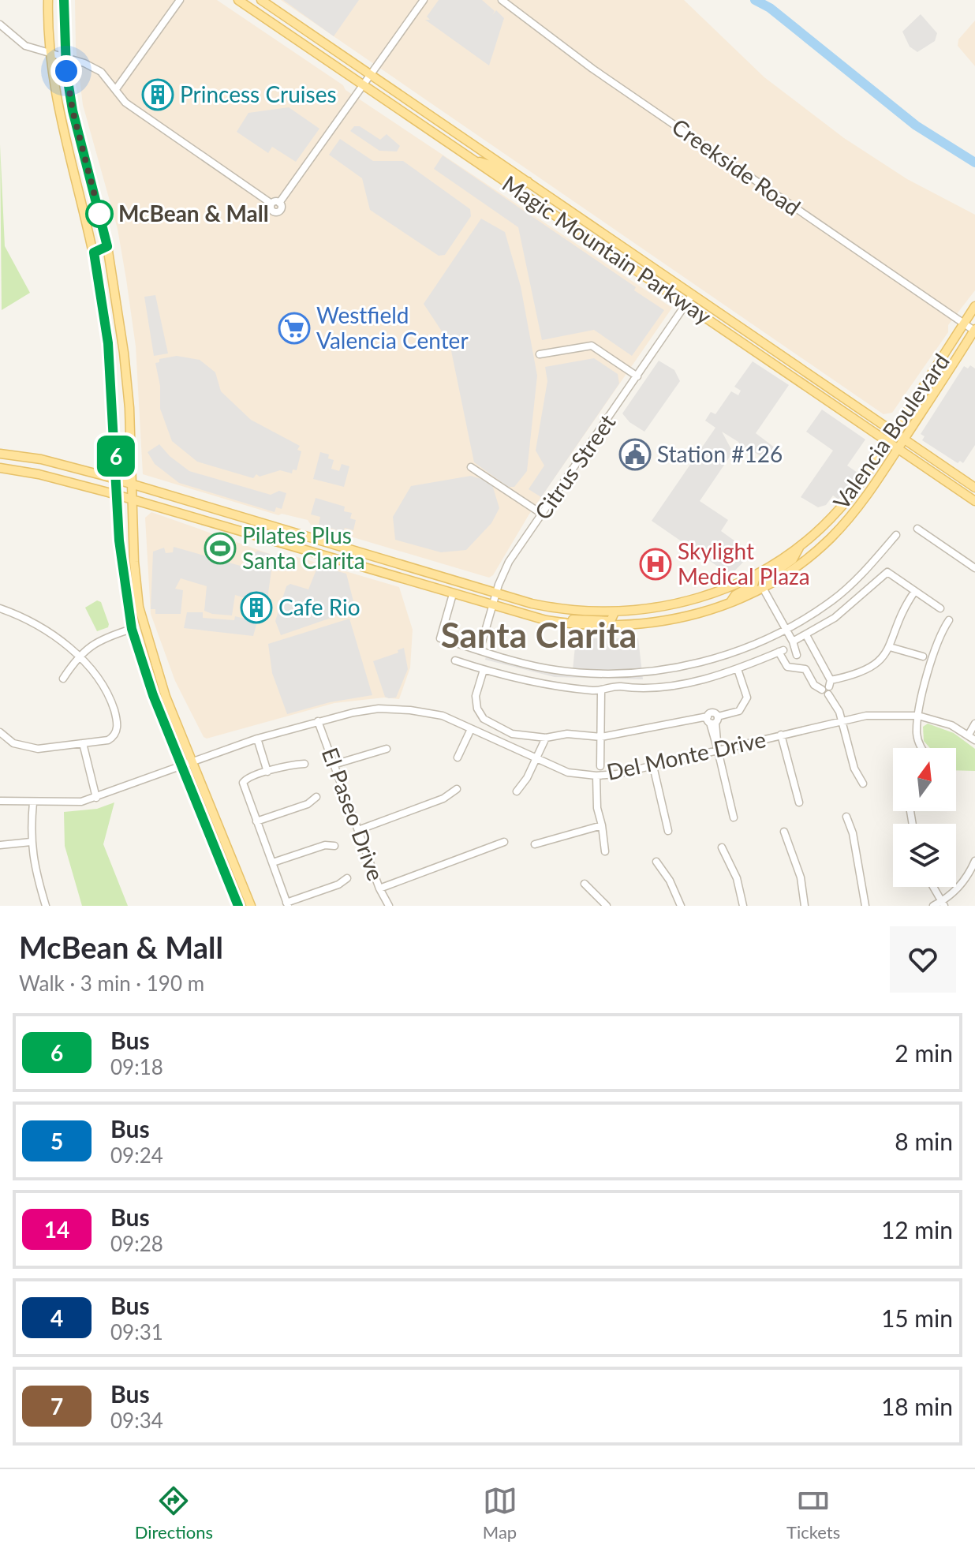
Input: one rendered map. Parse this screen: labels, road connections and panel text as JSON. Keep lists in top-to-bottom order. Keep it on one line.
{"streets":{"main road":["Magic Mountain Parkway","Valencia Boulevard"],"street":["Creekside Road","Citrus Street","Del Monte Drive","El Paseo Drive"]},"crossings":[["Creekside Road","Valencia Boulevard"],["Magic Mountain Parkway","Valencia Boulevard"],["Magic Mountain Parkway","Citrus Street"],["Valencia Boulevard","Citrus Street"],["Del Monte Drive","El Paseo Drive"]],"districts":["Santa Clarita"],"places":{"building":["Princess Cruises","Cafe Rio"],"other":["McBean & Mall"],"supermarket":["Westfield Valencia Center"],"public building":["Station #126"],"sports":["Pilates Plus Santa Clarita"],"hospital":["Skylight Medical Plaza"]},"lines":["bus line 6"],"north":"top","page":{"on_map":"6","heading":["McBean & Mall","Walk · 3 min · 190 m"],"list":[{"mark":"6","name":"Bus","note":"09:18","value":"2 min"},{"mark":"5","name":"Bus","note":"09:24","value":"8 min"},{"mark":"14","name":"Bus","note":"09:28","value":"12 min"},{"mark":"4","name":"Bus","note":"09:31","value":"15 min"},{"mark":"7","name":"Bus","note":"09:34","value":"18 min"}],"tabs":["Directions","Map","Tickets"]}}
